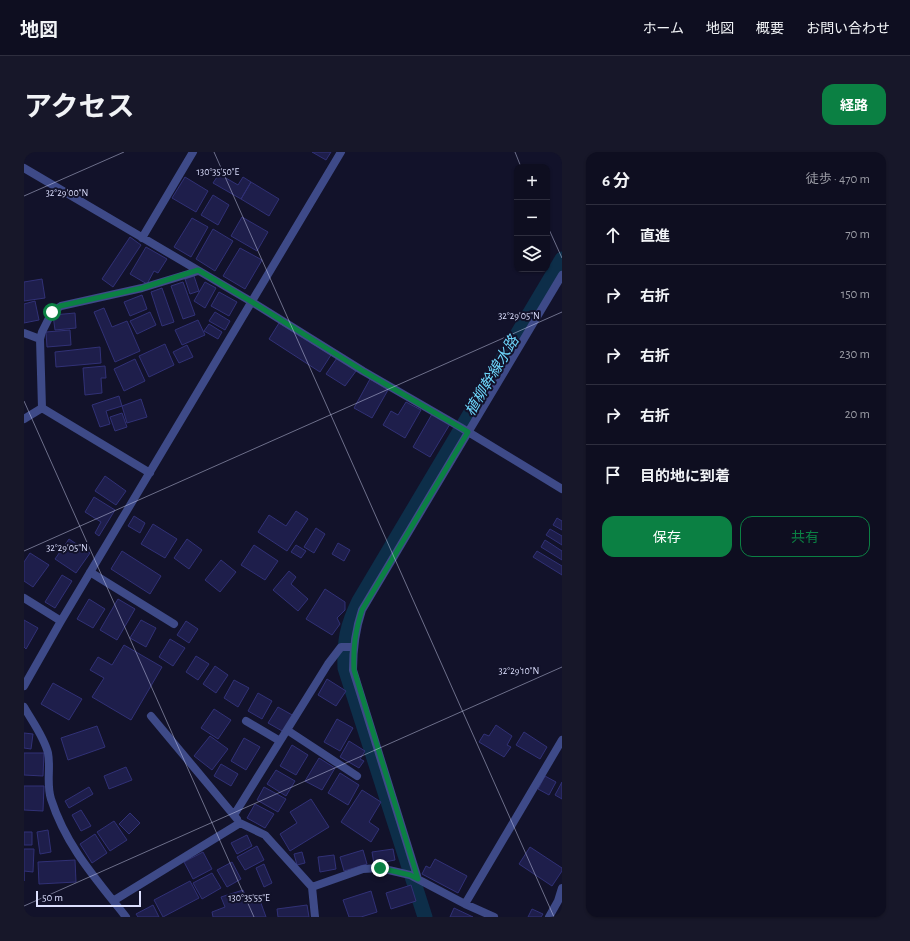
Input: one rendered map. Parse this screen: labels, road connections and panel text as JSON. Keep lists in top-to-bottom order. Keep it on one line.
{"water":["植柳幹線水路"],"scale_bar":"50 m","page":{"header":"地図","nav":["ホーム","地図","概要","お問い合わせ"],"title":"アクセス","buttons":["経路",["保存","共有"]],"heading":["6 分","徒歩 · 470 m"],"map_buttons":["+","−"],"list":[["直進","70 m"],["右折","150 m"],["右折","230 m"],["右折","20 m"],"目的地に到着"],"scale":"50 m"},"coordinates":["130°35'50\"E","32°29'00\"N","32°29'05\"N","32°29'10\"N","130°35'55\"E"]}
